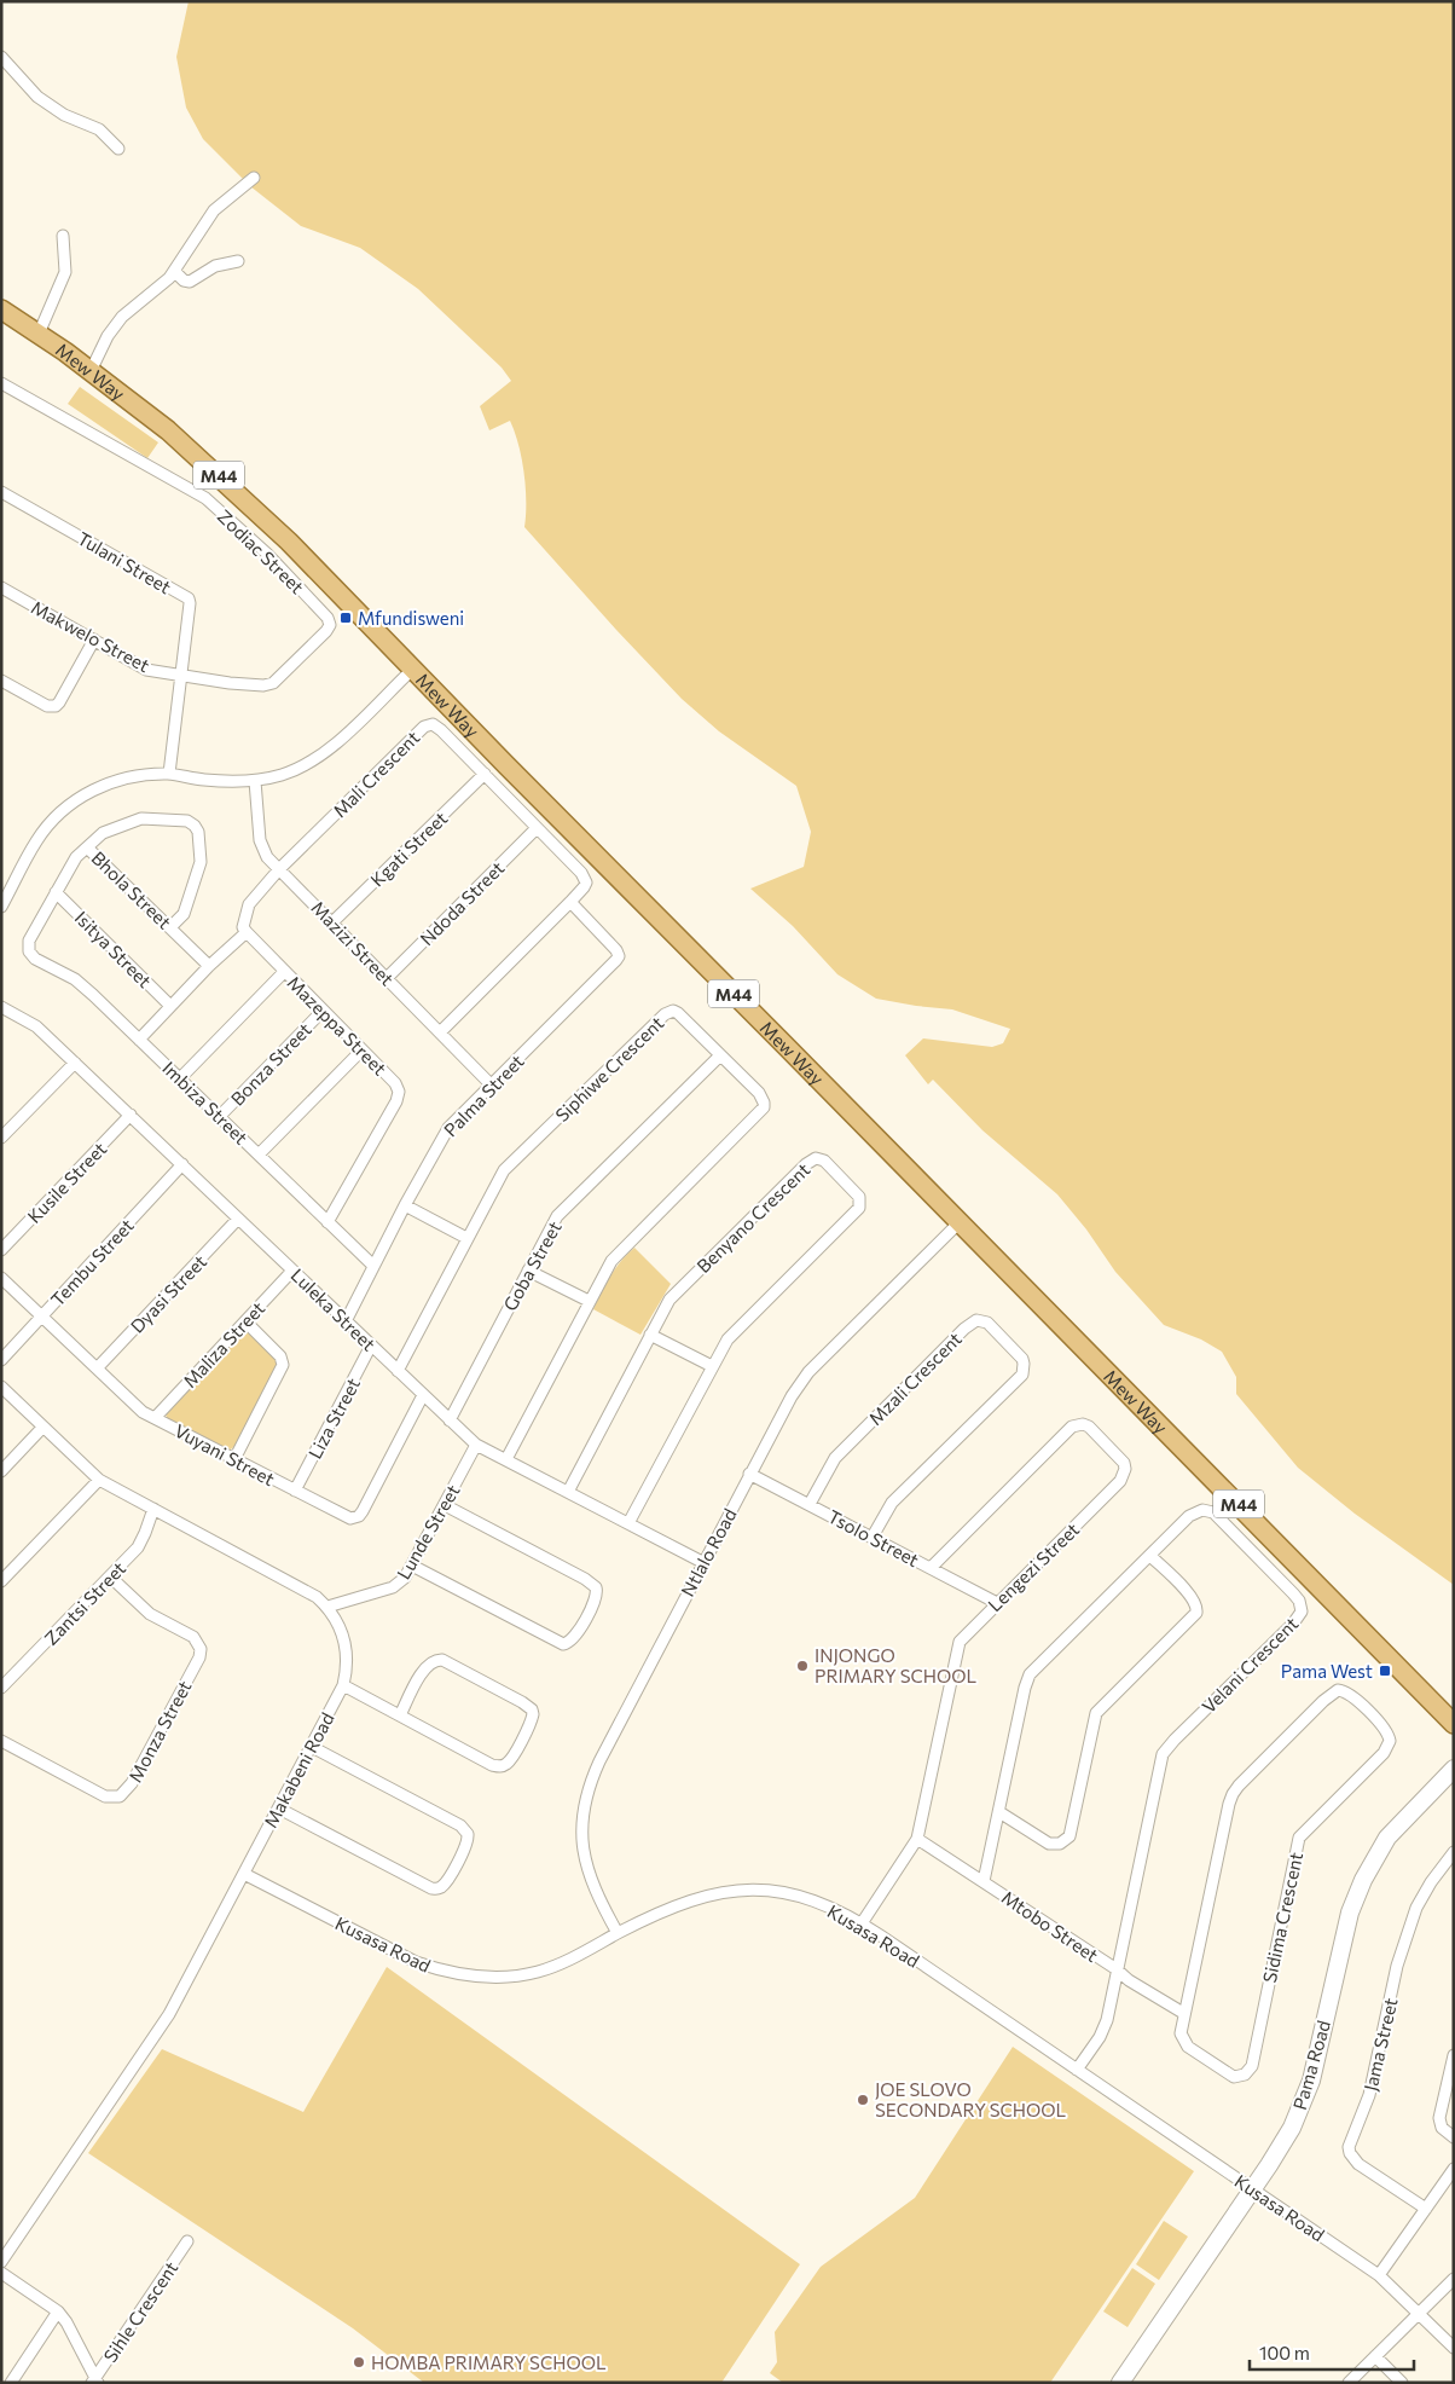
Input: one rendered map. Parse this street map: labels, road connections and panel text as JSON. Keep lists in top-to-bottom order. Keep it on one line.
{"streets":{"main road":["Mew Way","M44"],"street":["Zodiac Street","Tulani Street","Makwelo Street","Mali Crescent","Kgati Street","Bhola Street","Ndoda Street","Mazizi Street","Isitya Street","Mazeppa Street","Bonza Street","Siphiwe Crescent","Palma Street","Imbiza Street","Kusile Street","Benyano Crescent","Tembu Street","Goba Street","Dyasi Street","Luleka Street","Maliza Street","Mzali Crescent","Liza Street","Vuyani Street","Lunde Street","Tsolo Street","Ntlalo Road","Lengezi Street","Zantsi Street","Velani Crescent","Monza Street","Makabeni Road","Sidima Crescent","Mtobo Street","Kusasa Road","Jama Street","Pama Road","Sihle Crescent"]},"crossings":[["Mew Way","Ntlalo Road"],["Zodiac Street","Tulani Street"],["Zodiac Street","Makwelo Street"],["Tulani Street","Makwelo Street"],["Mali Crescent","Kgati Street"],["Mali Crescent","Ndoda Street"],["Mali Crescent","Mazizi Street"],["Mali Crescent","Mazeppa Street"],["Mali Crescent","Palma Street"],["Kgati Street","Mazizi Street"],["Bhola Street","Isitya Street"],["Bhola Street","Imbiza Street"],["Ndoda Street","Mazizi Street"],["Mazizi Street","Palma Street"],["Mazeppa Street","Bonza Street"],["Mazeppa Street","Imbiza Street"],["Bonza Street","Imbiza Street"],["Siphiwe Crescent","Goba Street"],["Siphiwe Crescent","Luleka Street"],["Palma Street","Imbiza Street"],["Palma Street","Luleka Street"],["Kusile Street","Luleka Street"],["Benyano Crescent","Luleka Street"],["Tembu Street","Luleka Street"],["Tembu Street","Vuyani Street"],["Goba Street","Luleka Street"],["Dyasi Street","Luleka Street"],["Dyasi Street","Vuyani Street"],["Luleka Street","Maliza Street"],["Luleka Street","Liza Street"],["Luleka Street","Vuyani Street"],["Luleka Street","Lunde Street"],["Luleka Street","Ntlalo Road"],["Maliza Street","Vuyani Street"],["Mzali Crescent","Tsolo Street"],["Liza Street","Vuyani Street"],["Lunde Street","Makabeni Road"],["Tsolo Street","Ntlalo Road"],["Tsolo Street","Lengezi Street"],["Ntlalo Road","Kusasa Road"],["Lengezi Street","Mtobo Street"],["Lengezi Street","Kusasa Road"],["Zantsi Street","Monza Street"],["Zantsi Street","Makabeni Road"],["Velani Crescent","Mtobo Street"],["Velani Crescent","Kusasa Road"],["Makabeni Road","Kusasa Road"],["Sidima Crescent","Mtobo Street"],["Kusasa Road","Pama Road"]],"places":{"transit":["Mfundisweni","Pama West"],"other":["INJONGO PRIMARY SCHOOL","JOE SLOVO SECONDARY SCHOOL","HOMBA PRIMARY SCHOOL"]},"scale_bar":"100 m"}
